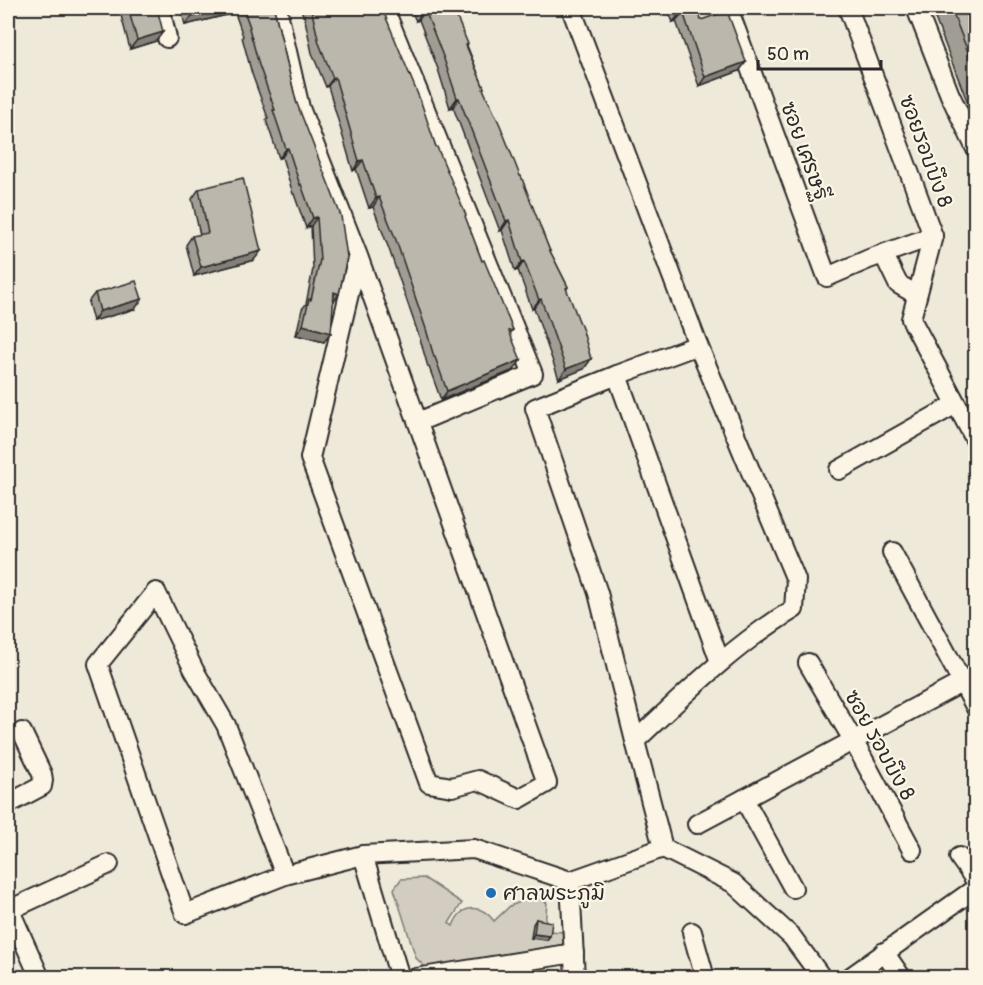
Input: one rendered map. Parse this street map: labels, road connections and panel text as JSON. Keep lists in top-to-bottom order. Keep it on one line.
{"streets":{"street":["ซอย เศรษฐี","ซอยรอบบึง 8","ซอย รอบบึง 8"]},"places":["ศาลพระภูมิ"],"scale_bar":"50 m"}
